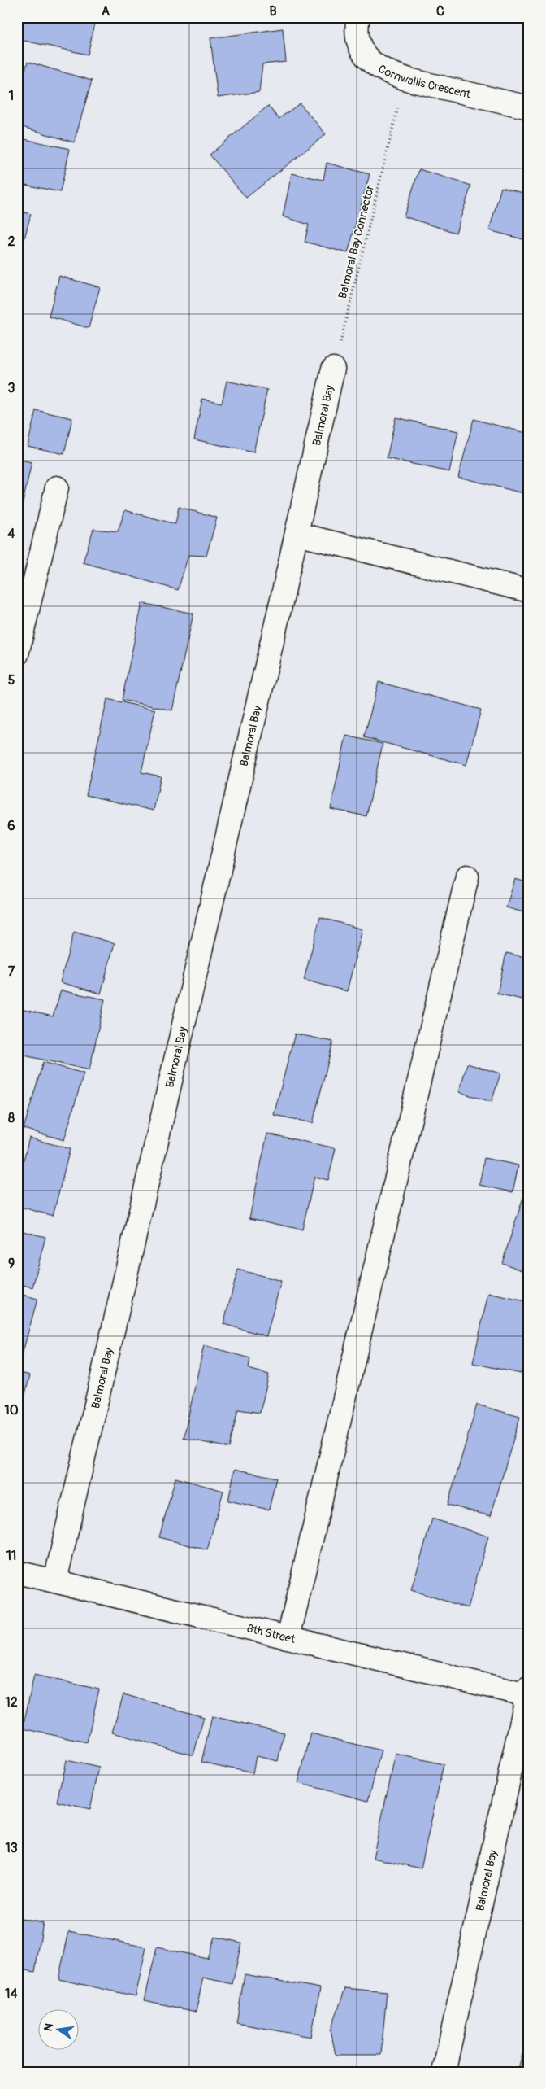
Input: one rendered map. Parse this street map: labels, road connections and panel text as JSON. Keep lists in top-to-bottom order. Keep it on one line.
{"streets":{"street":["Cornwallis Crescent","Balmoral Bay","8th Street"],"path":["Balmoral Bay Connector"]},"crossings":[["Balmoral Bay Connector","Balmoral Bay"],["Balmoral Bay","8th Street"]],"north":"left","grid":{"columns":["A","B","C"],"rows":["1","2","3","4","5","6","7","8","9","10","11","12","13","14"]}}
